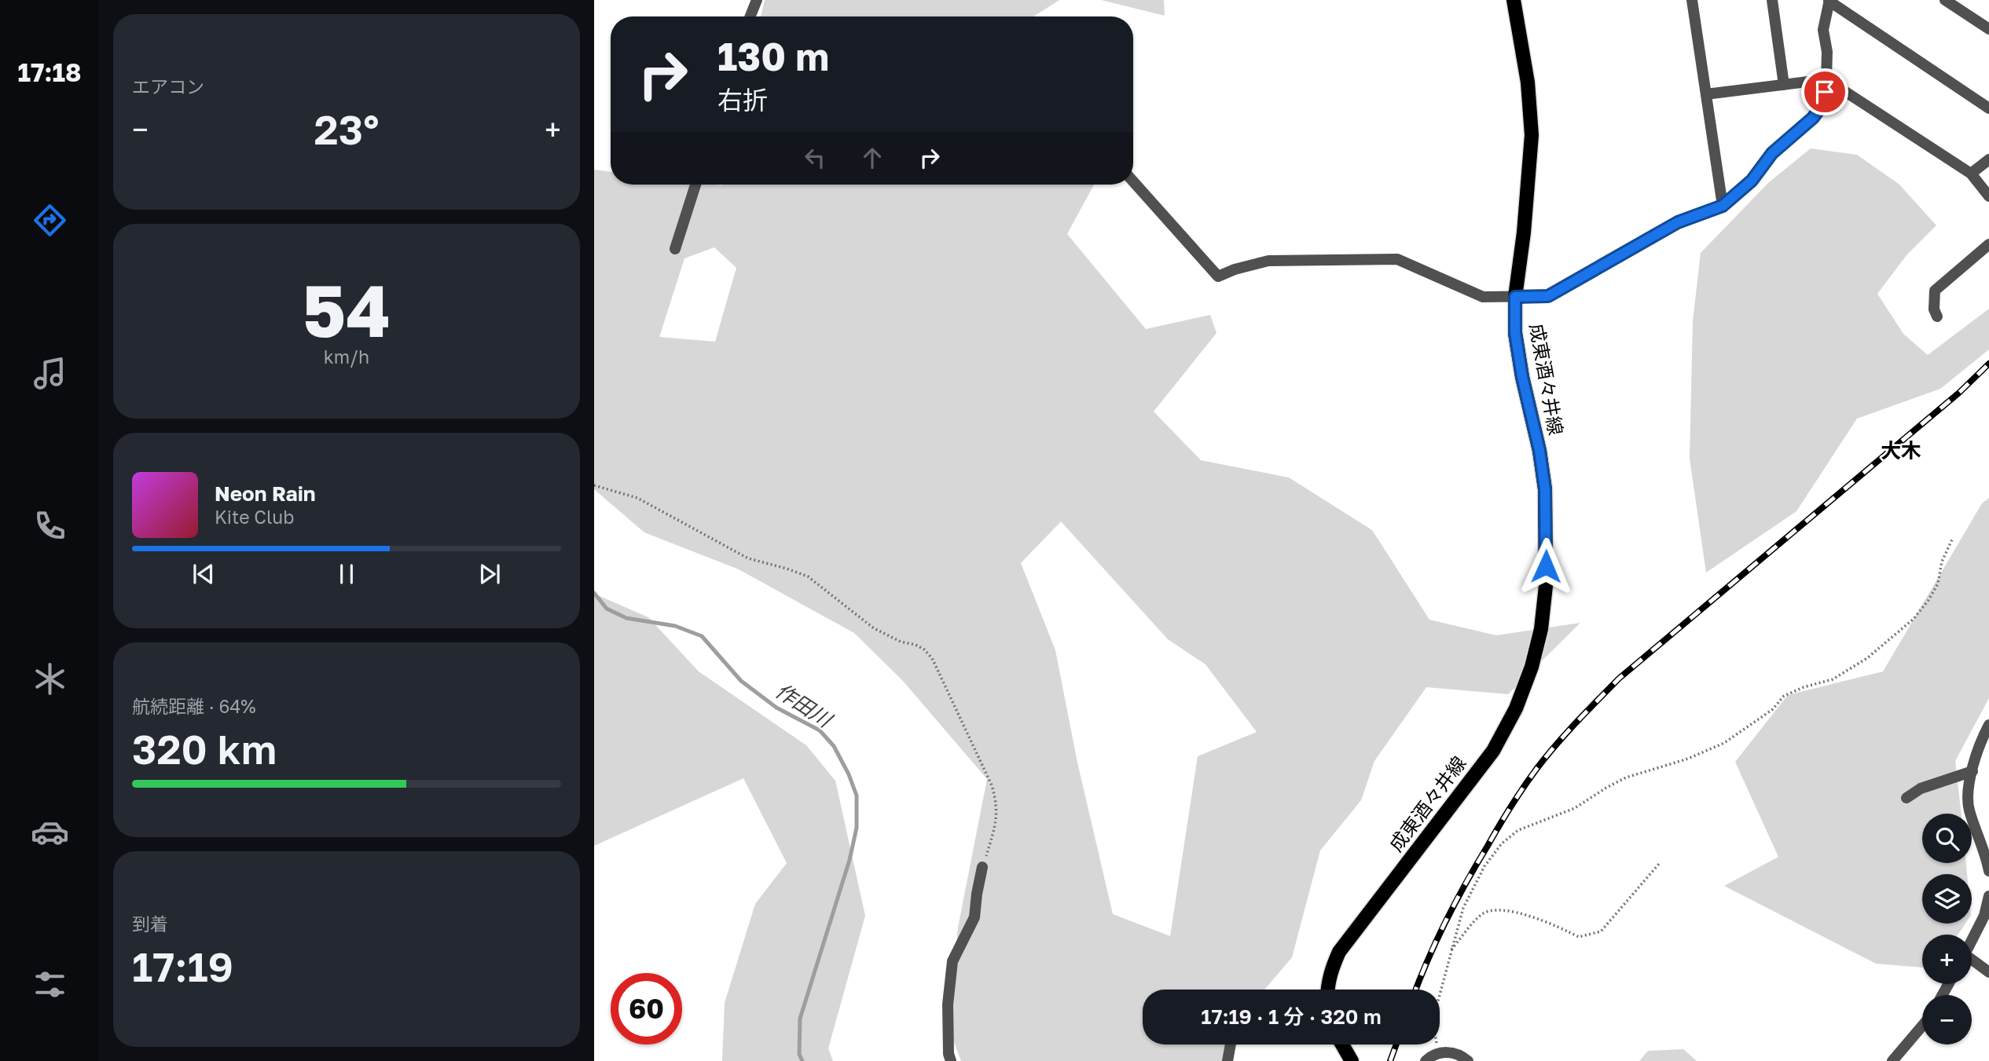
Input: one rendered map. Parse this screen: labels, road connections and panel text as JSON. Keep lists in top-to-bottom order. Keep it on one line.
{"streets":{"main road":["成東酒々井線"]},"districts":["大木"],"water":["作田川"],"page":{"tabs":"17:18","tile":["エアコン",["54","km/h"],["航続距離 · 64%","320 km"],["到着","17:19"]],"turn":["130 m","右折"],"heat":["−","23°","+"],"song":["Neon Rain","Kite Club"],"map_buttons":["+","−"],"limit":"60","trip":"17:19 · 1 分 · 320 m"}}
